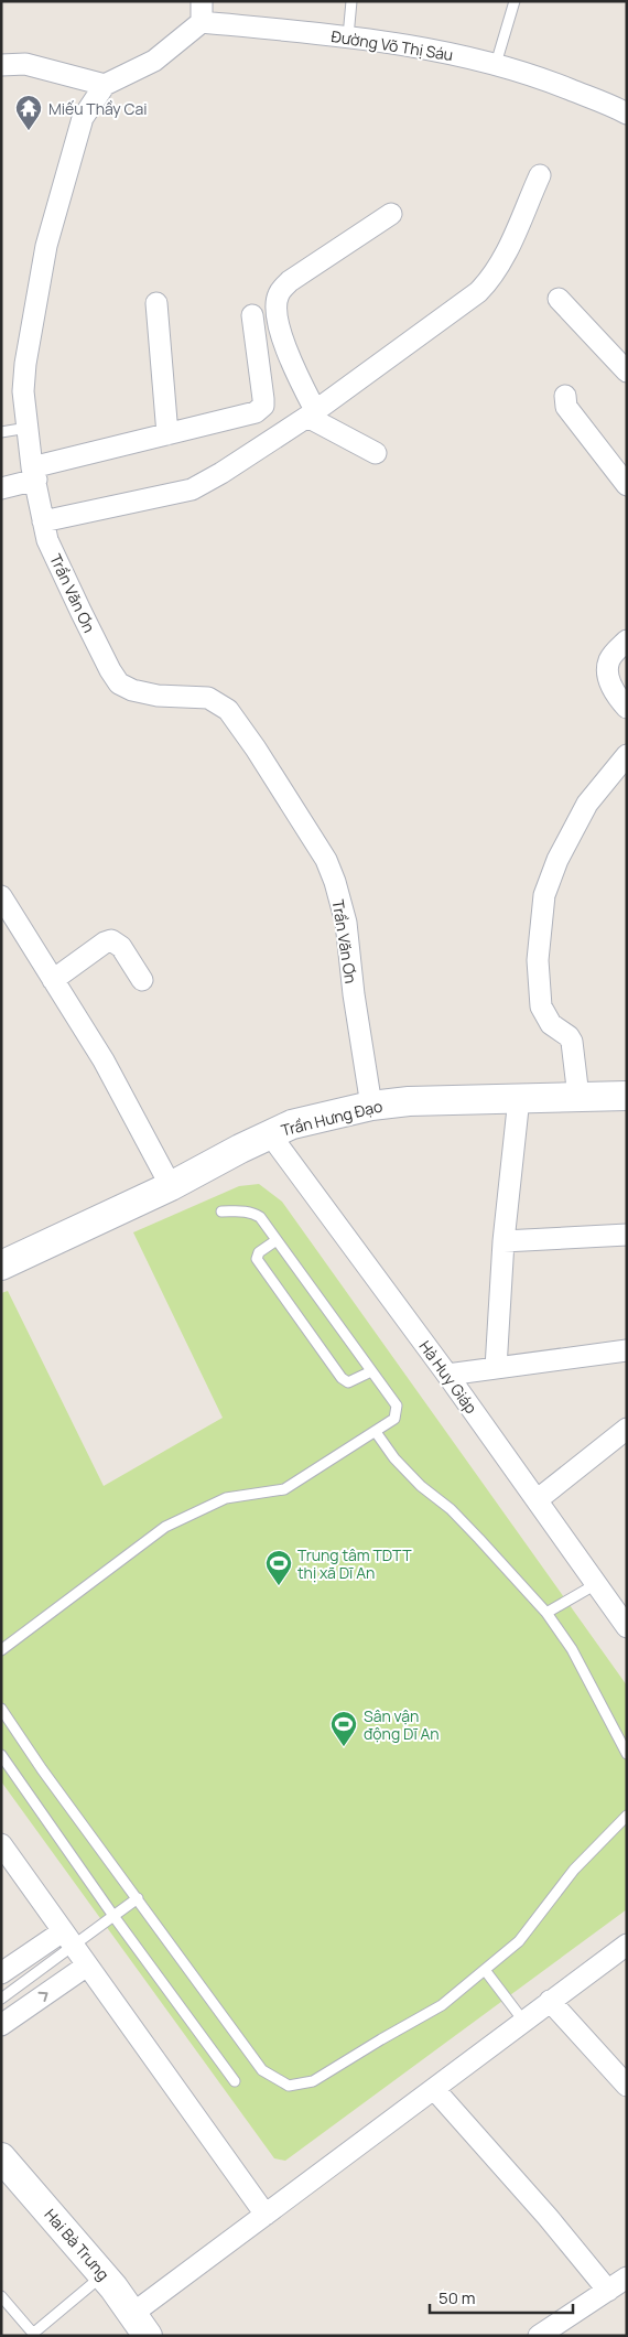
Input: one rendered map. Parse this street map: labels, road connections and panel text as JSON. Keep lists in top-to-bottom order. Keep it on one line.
{"streets":{"main road":["Trần Hưng Đạo","Hai Bà Trưng"],"street":["Đường Võ Thị Sáu","Trần Văn Ơn","Hà Huy Giáp"]},"crossings":[["Trần Văn Ơn","Trần Hưng Đạo"],["Trần Hưng Đạo","Hà Huy Giáp"]],"places":{"temple":["Miếu Thầy Cai"],"sports":["Trung tâm TDTT thị xã Dĩ An","Sân vận động Dĩ An"]},"scale_bar":"50 m"}
